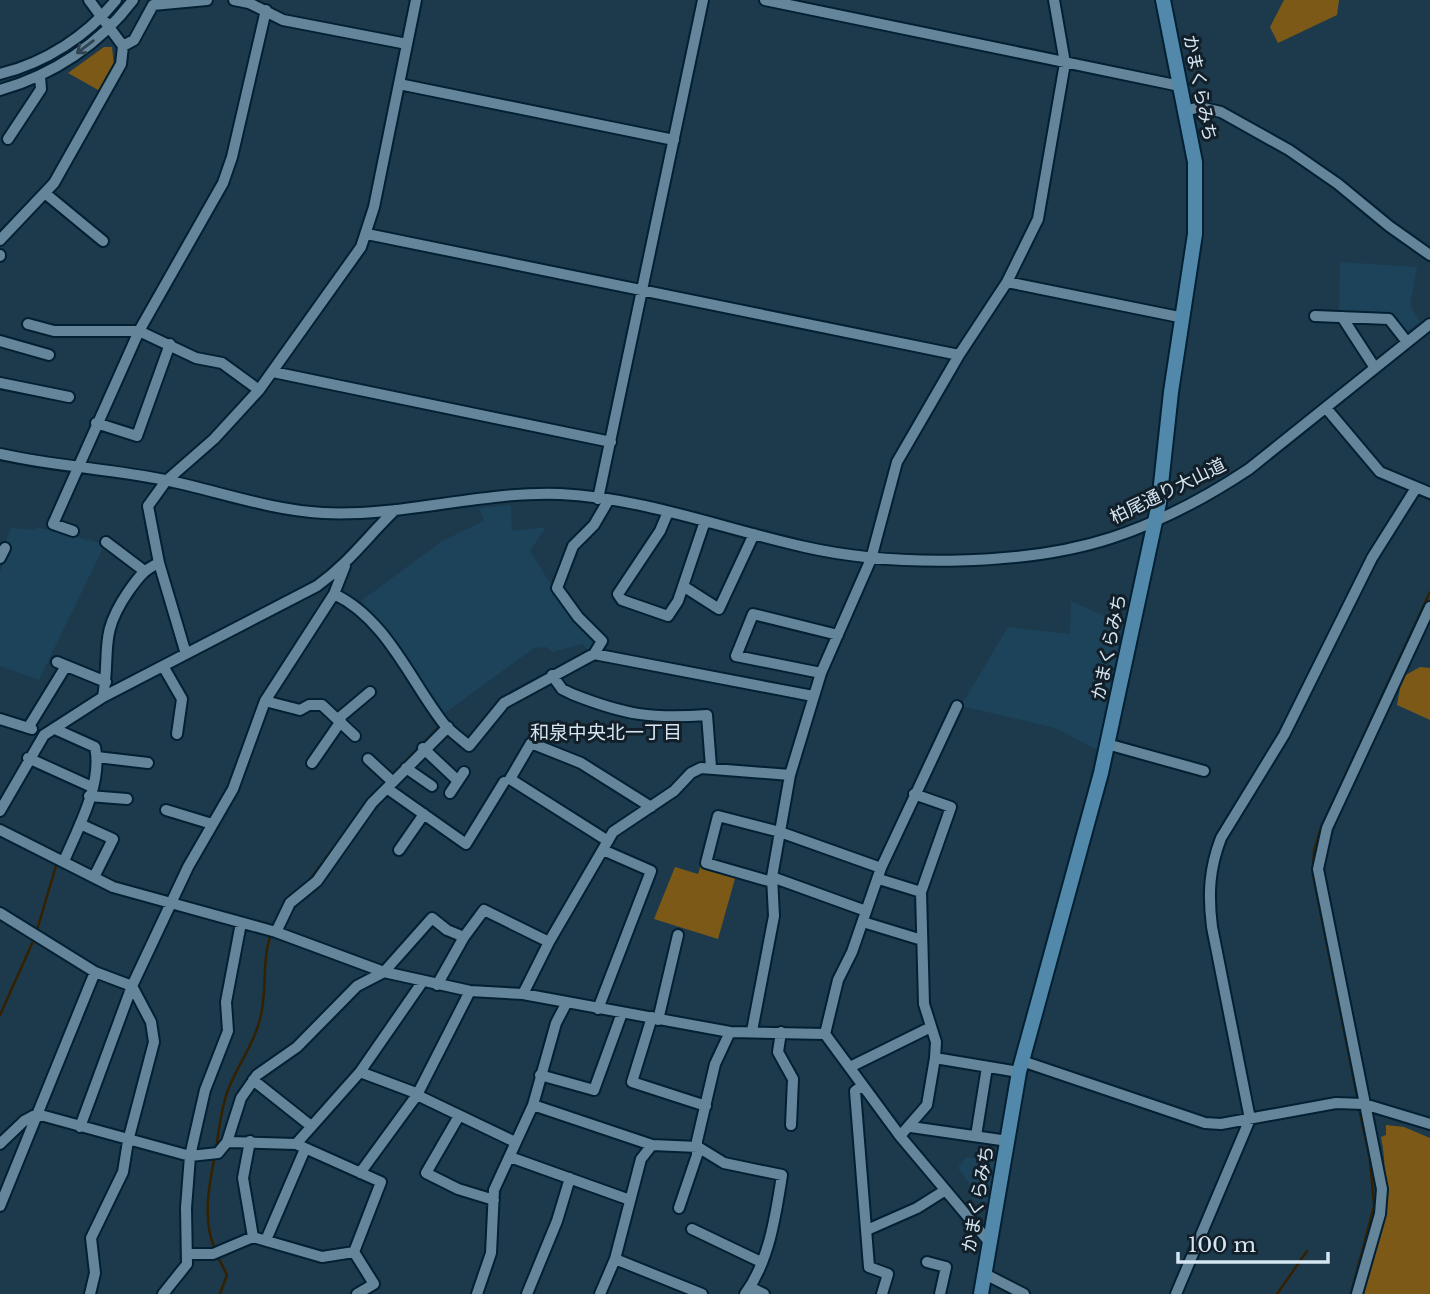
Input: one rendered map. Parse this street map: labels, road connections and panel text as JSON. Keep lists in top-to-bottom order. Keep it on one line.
{"streets":{"main road":["かまくらみち"],"street":["柏尾通り大山道"]},"crossings":[["かまくらみち","柏尾通り大山道"]],"districts":["和泉中央北一丁目"],"scale_bar":"100 m"}
